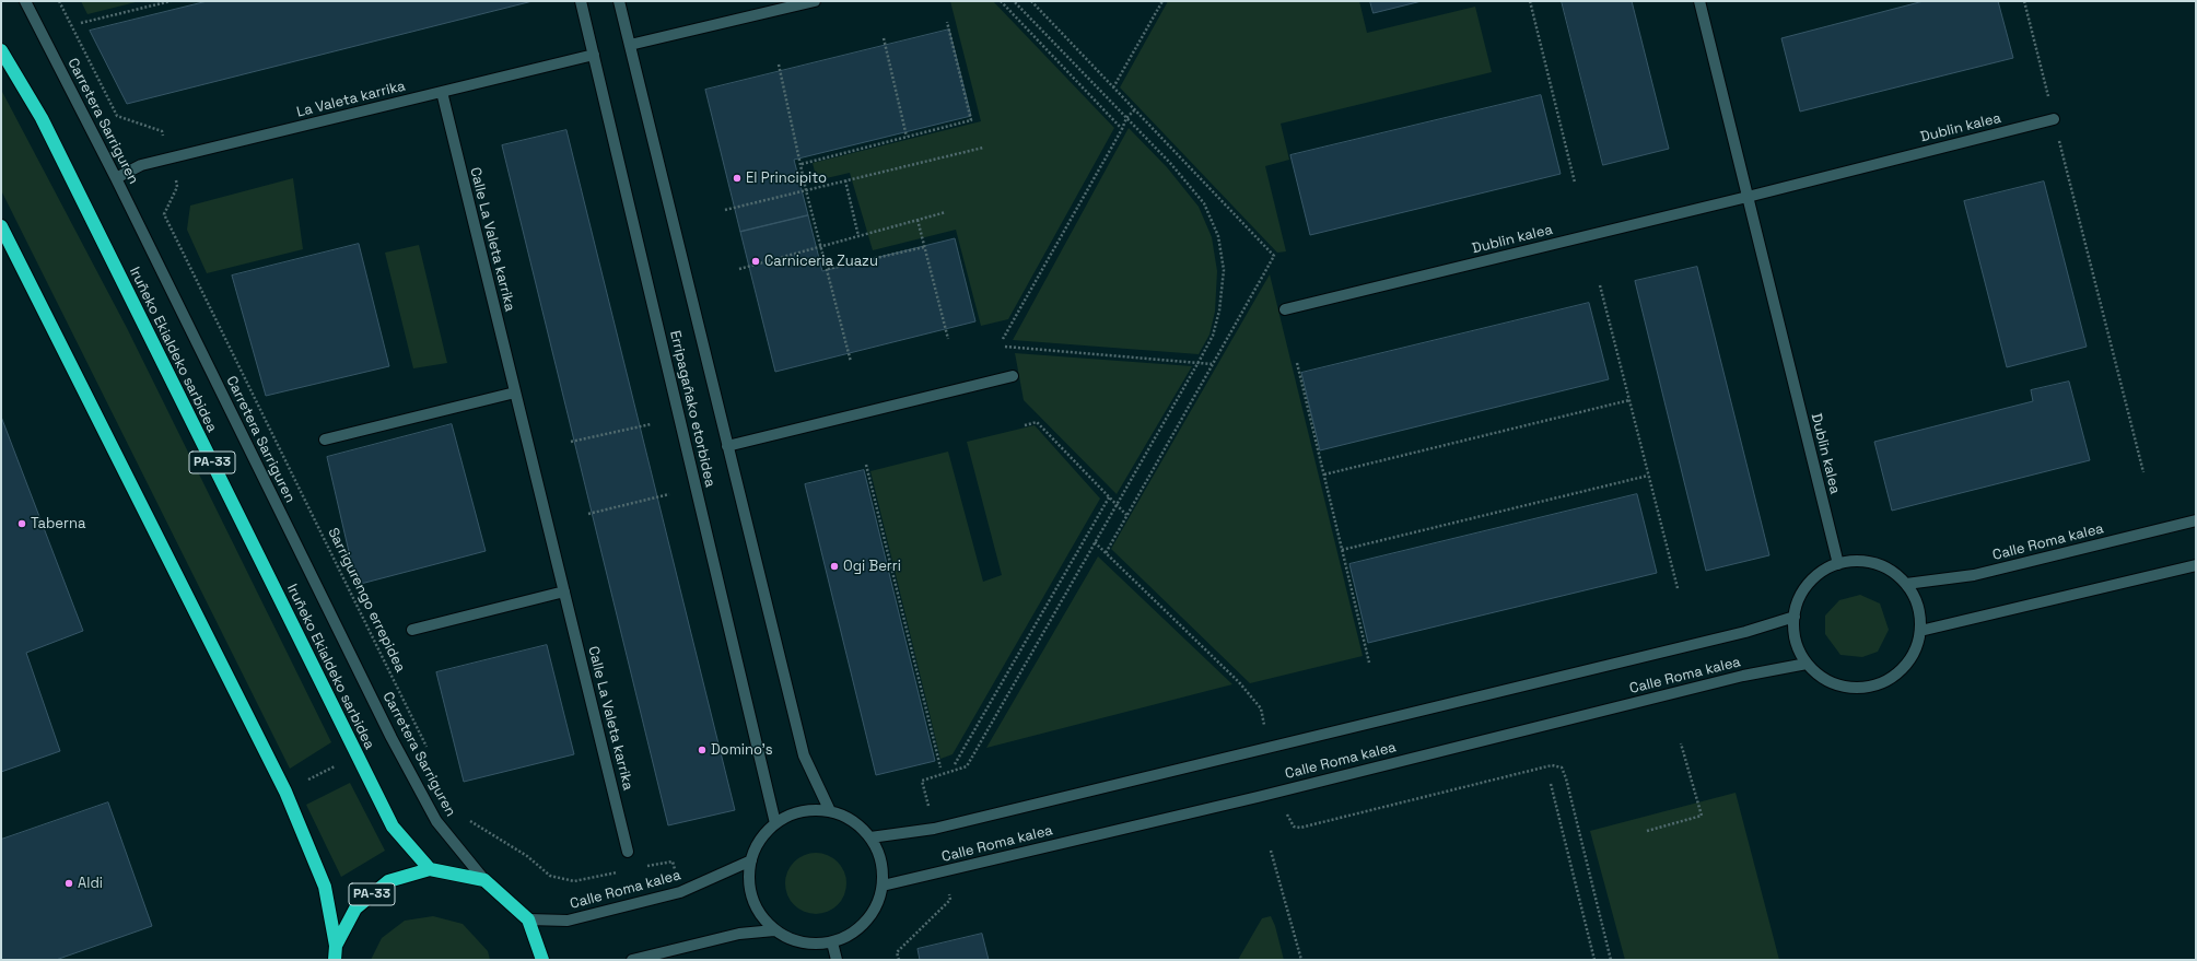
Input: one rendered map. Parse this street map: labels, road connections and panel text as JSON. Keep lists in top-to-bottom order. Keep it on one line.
{"streets":{"highway":["Iruñeko Ekialdeko sarbidea","PA-33"],"street":["La Valeta karrika","Carretera Sarriguren","Dublin kalea","Calle La Valeta karrika","Erripagañako etorbidea","Calle Roma kalea"],"path":["Sarrigurengo errepidea"]},"crossings":[["La Valeta karrika","Carretera Sarriguren"],["La Valeta karrika","Calle La Valeta karrika"],["La Valeta karrika","Erripagañako etorbidea"],["Carretera Sarriguren","PA-33"],["Dublin kalea","Calle Roma kalea"],["Iruñeko Ekialdeko sarbidea","PA-33"],["Erripagañako etorbidea","Calle Roma kalea"]],"places":["El Principito","Carniceria Zuazu","Taberna","Ogi Berri","Domino's","Aldi"]}
